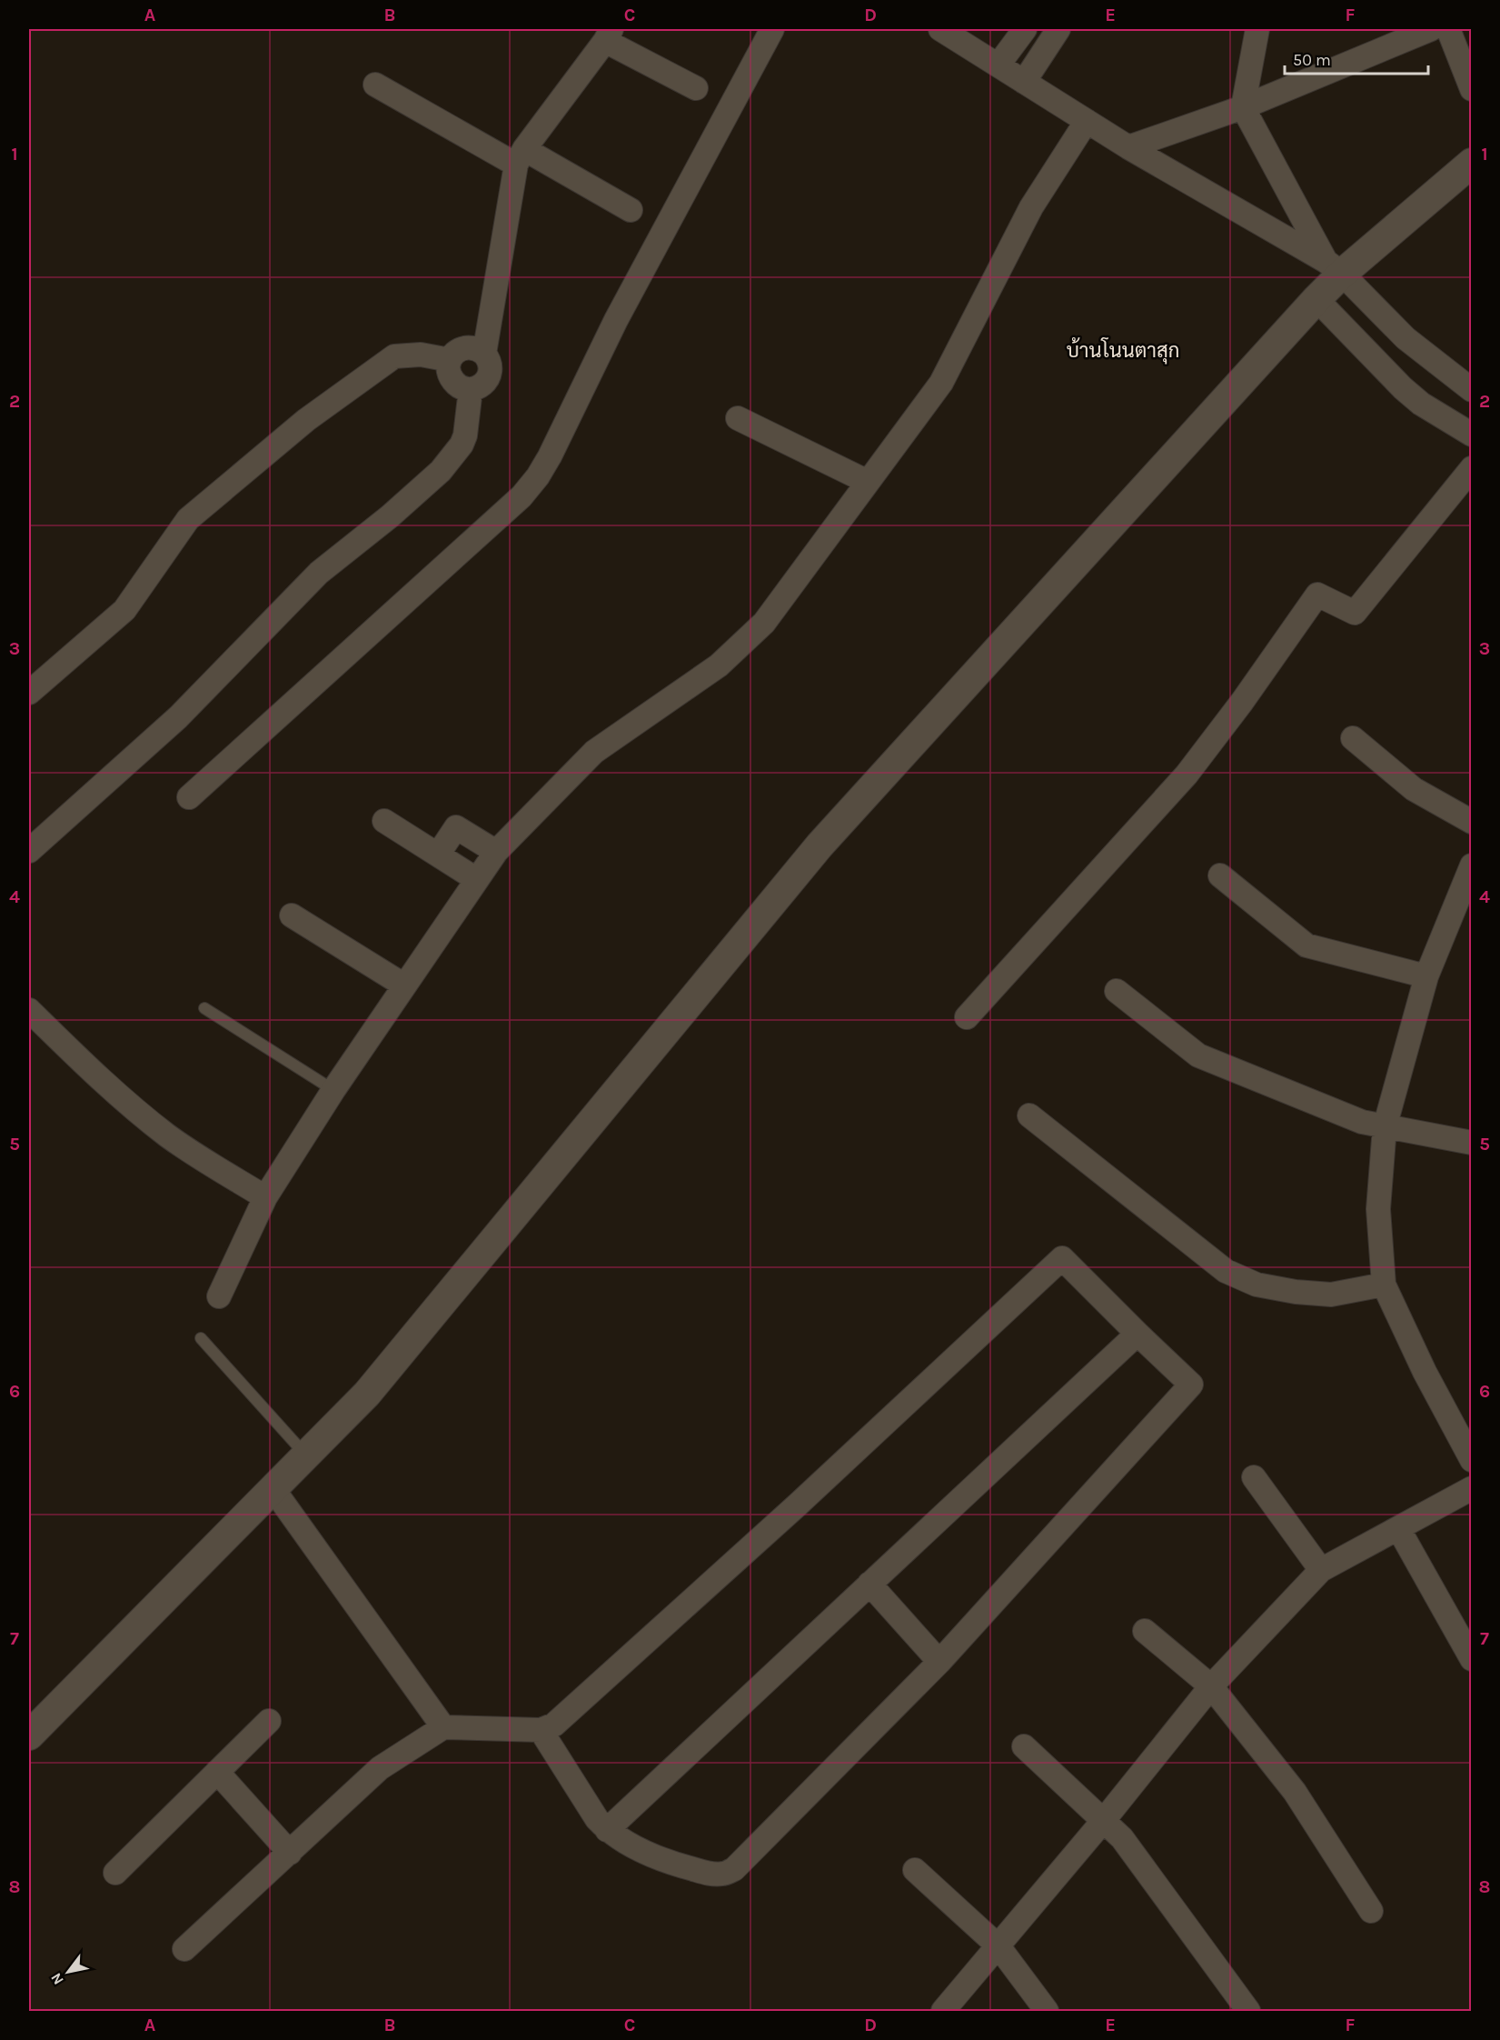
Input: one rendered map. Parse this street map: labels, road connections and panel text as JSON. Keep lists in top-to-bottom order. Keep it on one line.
{"districts":["บ้านโนนตาสุก"],"scale_bar":"50 m","north":"bottom left","grid":{"columns":["A","B","C","D","E","F"],"rows":["1","2","3","4","5","6","7","8"]}}
